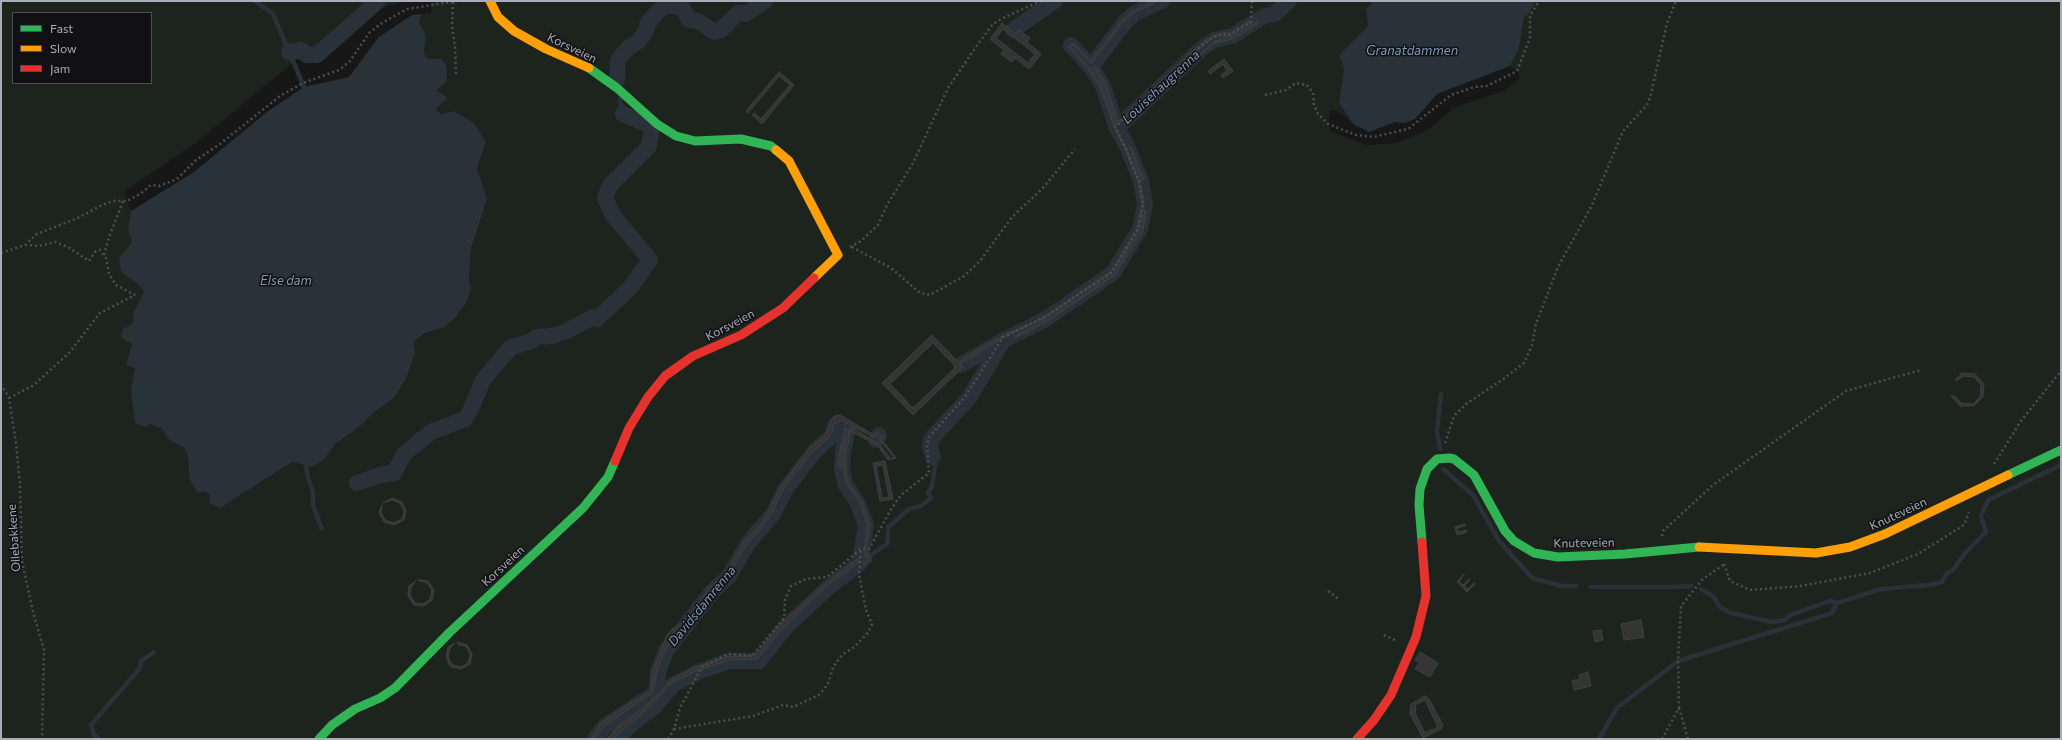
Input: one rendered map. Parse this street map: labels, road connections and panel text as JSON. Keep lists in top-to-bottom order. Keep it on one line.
{"streets":{"street":["Korsveien","Knuteveien"],"path":["Ollebakkene"]},"water":["Granatdammen","Louisehaugrenna","Else dam","Davidsdamrenna"],"legend":["Fast","Slow","Jam"]}
